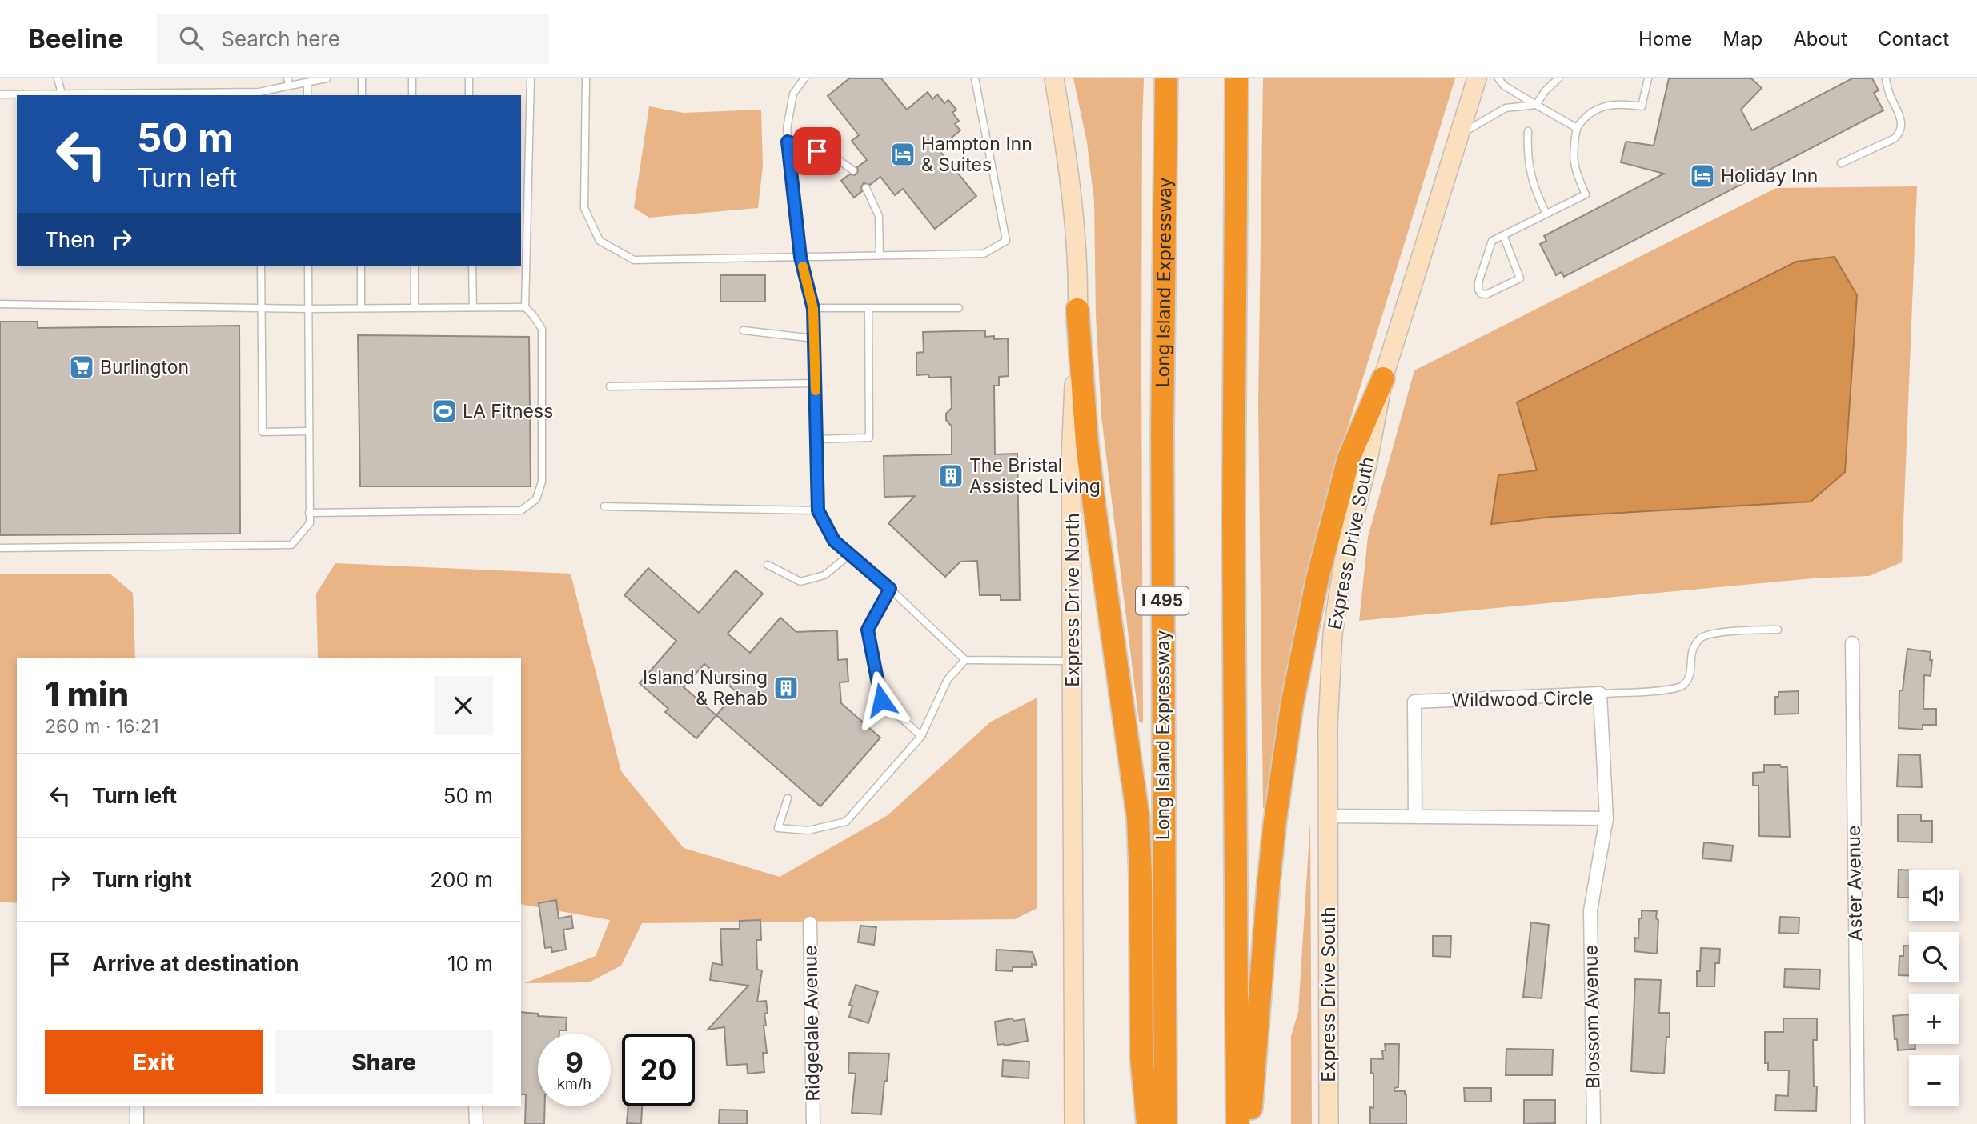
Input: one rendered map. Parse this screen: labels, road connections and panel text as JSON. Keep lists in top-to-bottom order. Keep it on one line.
{"streets":{"highway":["Long Island Expressway","I 495"],"main road":["Express Drive South","Express Drive North"],"street":["Wildwood Circle","Aster Avenue","Blossom Avenue","Ridgedale Avenue"]},"crossings":[["Wildwood Circle","Blossom Avenue"]],"places":{"hotel":["Hampton Inn & Suites","Holiday Inn"],"supermarket":["Burlington"],"sports":["LA Fitness"],"building":["The Bristal Assisted Living","Island Nursing & Rehab"]},"page":{"header":"Beeline","search":"Search here","nav":["Home","Map","About","Contact"],"turn":["50 m","Turn left"],"then":"Then","heading":["1 min","260 m · 16:21"],"list":[{"name":"Turn left","value":"50 m"},{"name":"Turn right","value":"200 m"},{"name":"Arrive at destination","value":"10 m"}],"map_buttons":["+","−"],"buttons":["Exit","Share"],"speed":"9 km/h","limit":"20"}}
